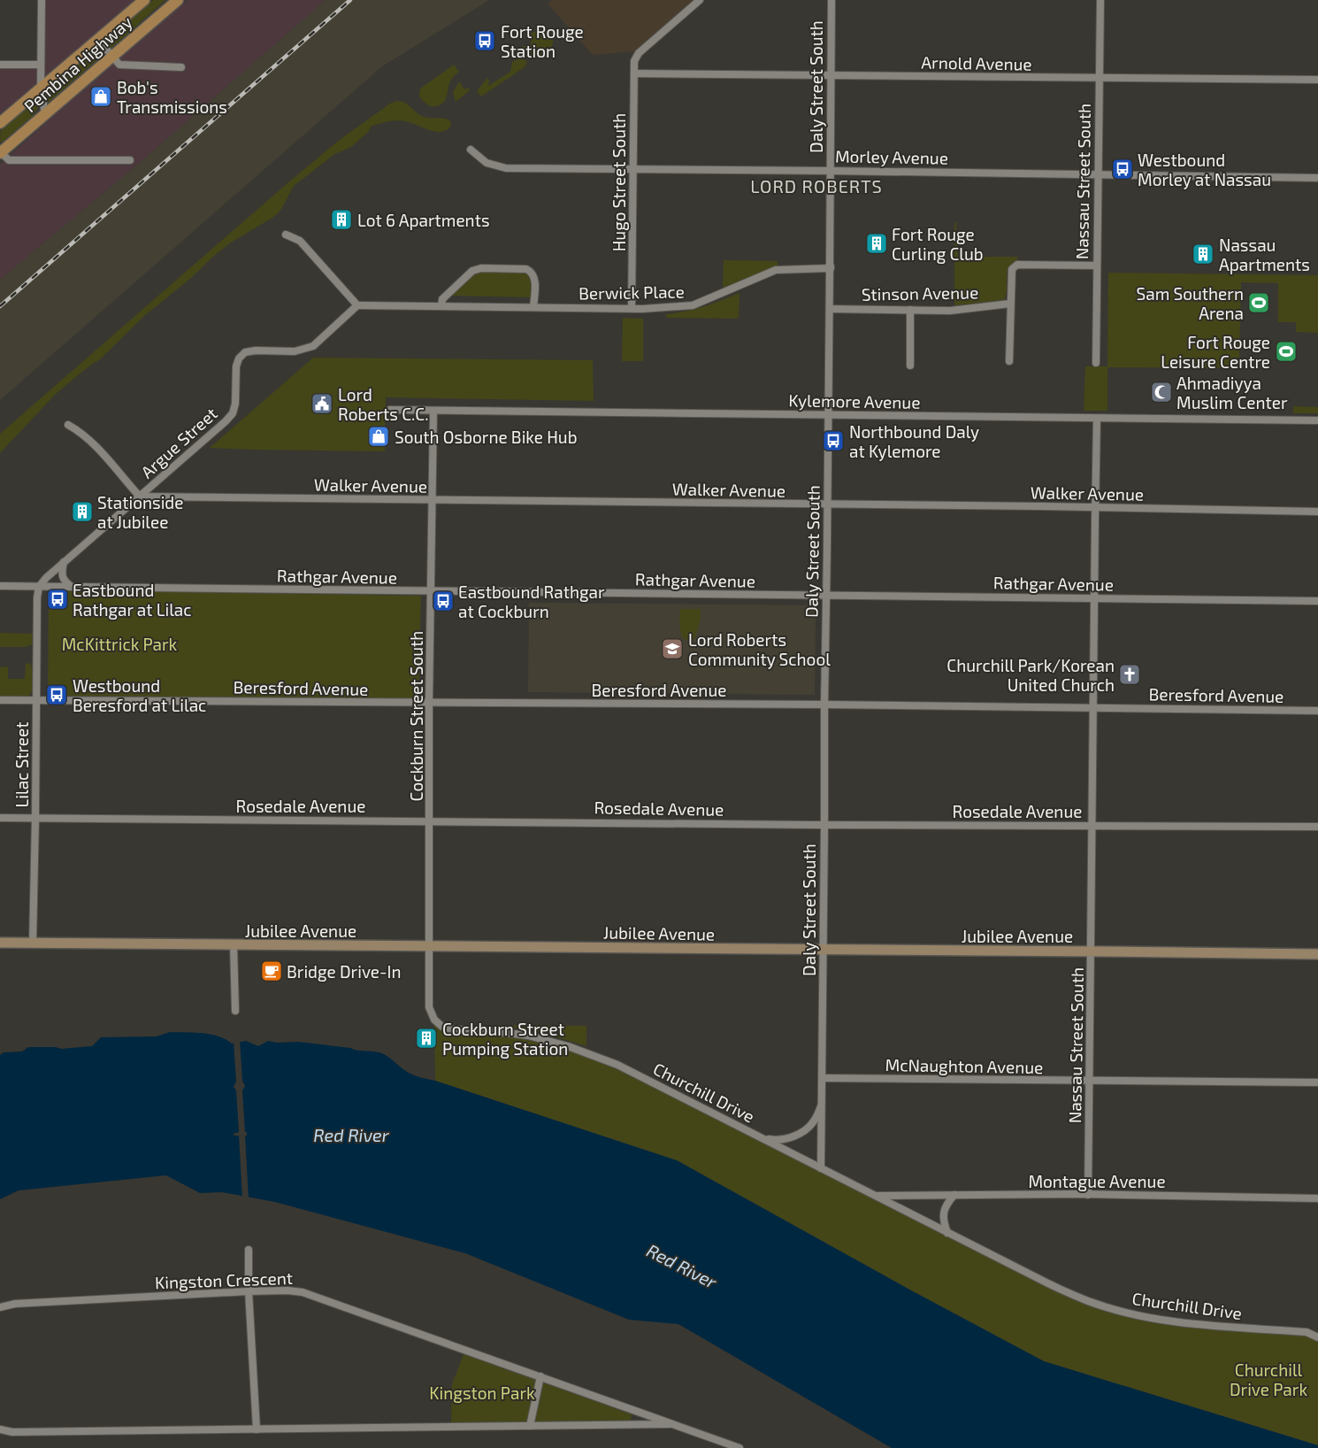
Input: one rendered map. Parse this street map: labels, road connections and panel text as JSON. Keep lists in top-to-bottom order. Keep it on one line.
{"streets":{"main road":["Pembina Highway","Jubilee Avenue"],"street":["Arnold Avenue","Daly Street South","Morley Avenue","Nassau Street South","Hugo Street South","Berwick Place","Stinson Avenue","Kylemore Avenue","Argue Street","Walker Avenue","Rathgar Avenue","Beresford Avenue","Cockburn Street South","Lilac Street","Rosedale Avenue","McNaughton Avenue","Churchill Drive","Montague Avenue","Kingston Crescent"]},"crossings":[["Arnold Avenue","Daly Street South"],["Arnold Avenue","Nassau Street South"],["Arnold Avenue","Hugo Street South"],["Daly Street South","Morley Avenue"],["Daly Street South","Berwick Place"],["Daly Street South","Stinson Avenue"],["Daly Street South","Kylemore Avenue"],["Daly Street South","Walker Avenue"],["Daly Street South","Rathgar Avenue"],["Daly Street South","Beresford Avenue"],["Daly Street South","Rosedale Avenue"],["Daly Street South","Jubilee Avenue"],["Daly Street South","McNaughton Avenue"],["Daly Street South","Churchill Drive"],["Morley Avenue","Nassau Street South"],["Morley Avenue","Hugo Street South"],["Nassau Street South","Kylemore Avenue"],["Nassau Street South","Walker Avenue"],["Nassau Street South","Rathgar Avenue"],["Nassau Street South","Beresford Avenue"],["Nassau Street South","Rosedale Avenue"],["Nassau Street South","Jubilee Avenue"],["Nassau Street South","McNaughton Avenue"],["Nassau Street South","Montague Avenue"],["Hugo Street South","Berwick Place"],["Berwick Place","Argue Street"],["Kylemore Avenue","Cockburn Street South"],["Argue Street","Walker Avenue"],["Argue Street","Rathgar Avenue"],["Argue Street","Lilac Street"],["Walker Avenue","Cockburn Street South"],["Rathgar Avenue","Cockburn Street South"],["Rathgar Avenue","Lilac Street"],["Beresford Avenue","Cockburn Street South"],["Beresford Avenue","Lilac Street"],["Cockburn Street South","Rosedale Avenue"],["Cockburn Street South","Jubilee Avenue"],["Cockburn Street South","Churchill Drive"],["Lilac Street","Rosedale Avenue"],["Lilac Street","Jubilee Avenue"],["Churchill Drive","Montague Avenue"]],"districts":["LORD ROBERTS"],"water":["Red River"],"parks":["McKittrick Park","Churchill Drive Park","Kingston Park"],"places":{"bus stop":["Fort Rouge Station","Westbound Morley at Nassau","Northbound Daly at Kylemore","Eastbound Rathgar at Lilac","Eastbound Rathgar at Cockburn","Westbound Beresford at Lilac"],"shop":["Bob's Transmissions","South Osborne Bike Hub"],"building":["Lot 6 Apartments","Fort Rouge Curling Club","Nassau Apartments","Stationside at Jubilee","Cockburn Street Pumping Station"],"sports":["Sam Southern Arena","Fort Rouge Leisure Centre"],"mosque":["Ahmadiyya Muslim Center"],"public building":["Lord Roberts C.C."],"school or university":["Lord Roberts Community School"],"church":["Churchill Park/Korean United Church"],"cafe":["Bridge Drive-In"]}}
